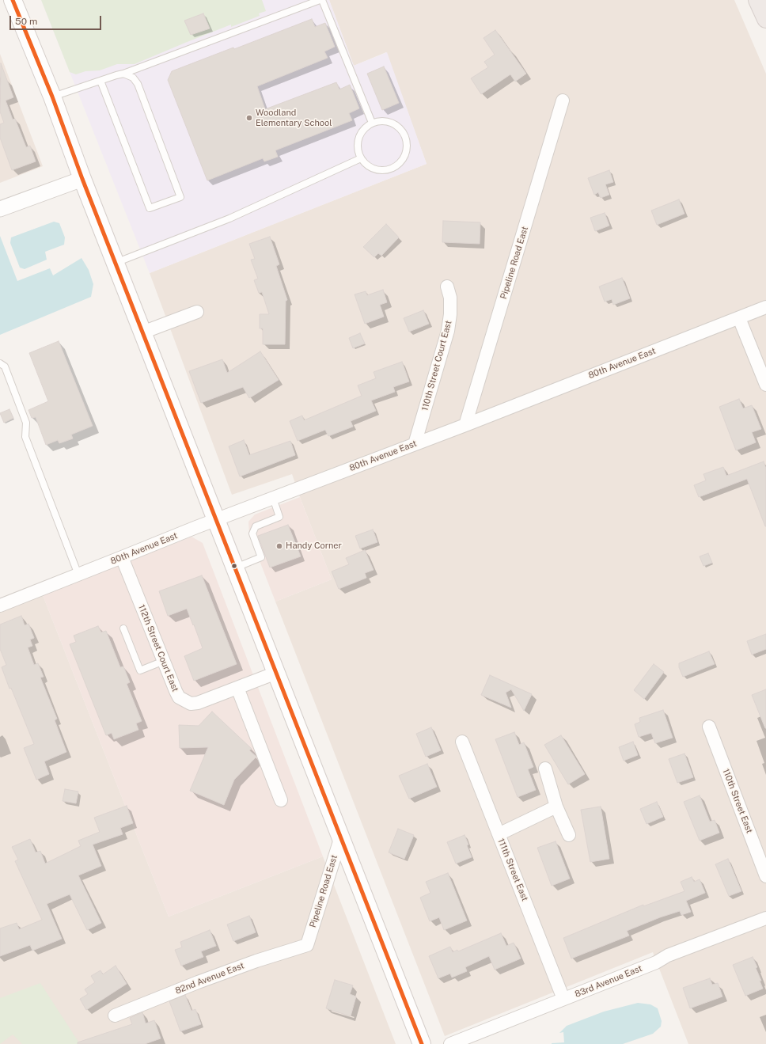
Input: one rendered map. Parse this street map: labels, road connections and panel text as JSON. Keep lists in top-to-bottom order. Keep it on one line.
{"streets":{"street":["Pipeline Road East","80th Avenue East","110th Street Court East","112th Street Court East","110th Street East","111th Street East","82nd Avenue East","83rd Avenue East"]},"crossings":[["Pipeline Road East","80th Avenue East"],["Pipeline Road East","82nd Avenue East"],["80th Avenue East","110th Street Court East"],["80th Avenue East","112th Street Court East"],["111th Street East","83rd Avenue East"]],"places":["Woodland Elementary School","Handy Corner"],"scale_bar":"50 m"}
